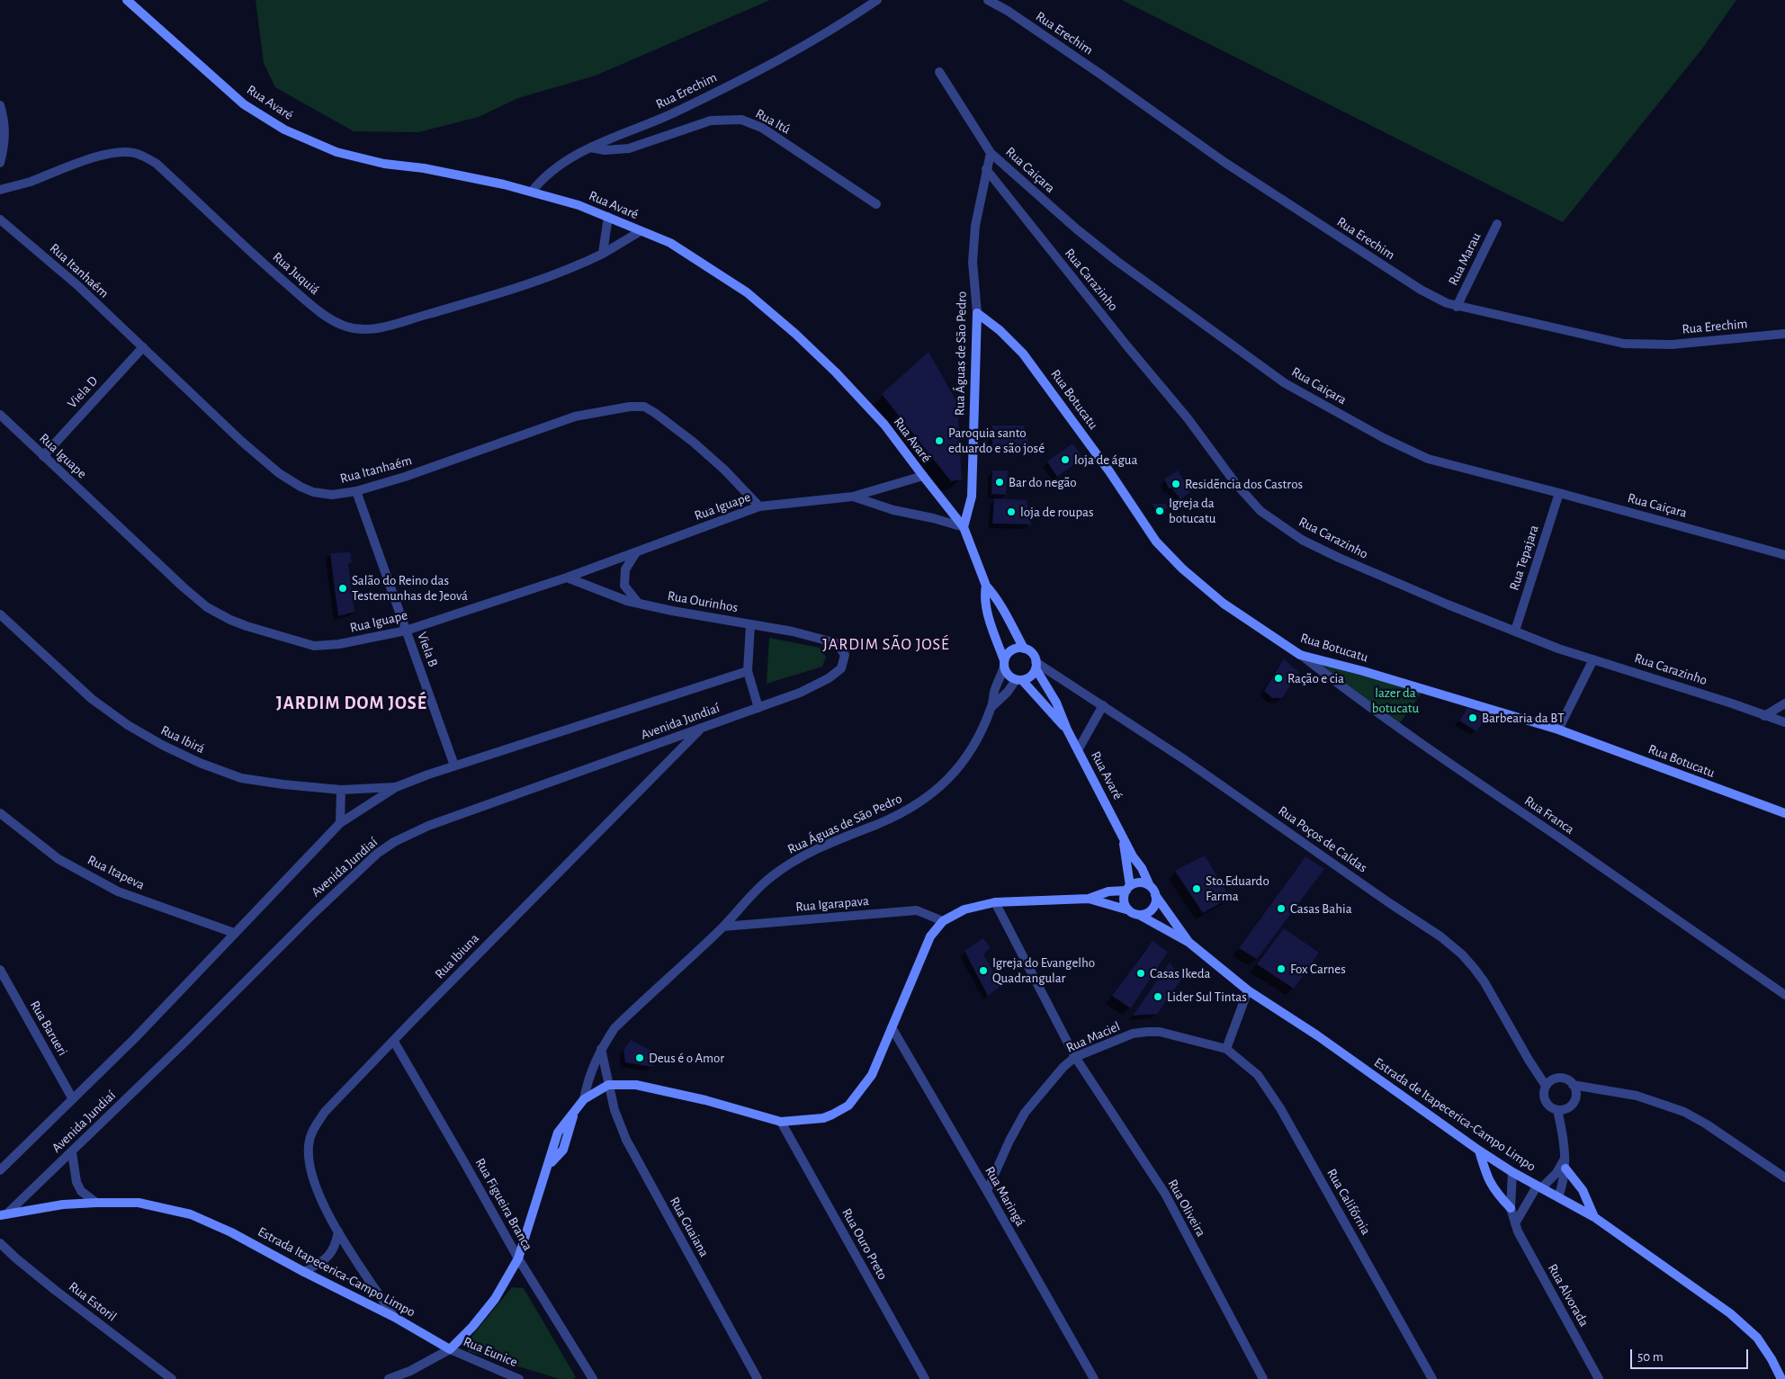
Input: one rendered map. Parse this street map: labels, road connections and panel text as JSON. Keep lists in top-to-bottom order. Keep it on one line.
{"streets":{"main road":["Rua Avaré","Rua Águas de São Pedro","Rua Botucatu","Estrada de Itapecerica-Campo Limpo","Estrada Itapecerica-Campo Limpo"],"street":["Rua Erechim","Rua Itú","Rua Caiçara","Rua Marau","Rua Itanhaém","Rua Juquiá","Rua Carazinho","Viela D","Rua Iguape","Rua Tepajara","Rua Ourinhos","Viela B","Avenida Jundiaí","Rua Ibirá","Rua Franca","Rua Poços de Caldas","Rua Itapeva","Rua Igarapava","Rua Ibiuna","Rua Barueri","Rua Maciel","Rua Maringá","Rua Califórnia","Rua Figueira Branca","Rua Oliveira","Rua Guaiana","Rua Ouro Preto","Rua Alvorada","Rua Estoril","Rua Eunice"]},"crossings":[["Rua Erechim","Rua Avaré"],["Rua Erechim","Rua Itú"],["Rua Erechim","Rua Marau"],["Rua Avaré","Rua Juquiá"],["Rua Avaré","Rua Águas de São Pedro"],["Rua Avaré","Rua Iguape"],["Rua Avaré","Rua Poços de Caldas"],["Rua Avaré","Estrada de Itapecerica-Campo Limpo"],["Rua Caiçara","Rua Águas de São Pedro"],["Rua Caiçara","Rua Tepajara"],["Rua Itanhaém","Viela D"],["Rua Itanhaém","Rua Iguape"],["Rua Itanhaém","Viela B"],["Rua Carazinho","Rua Águas de São Pedro"],["Rua Carazinho","Rua Tepajara"],["Rua Águas de São Pedro","Rua Botucatu"],["Rua Águas de São Pedro","Rua Iguape"],["Rua Águas de São Pedro","Rua Poços de Caldas"],["Rua Águas de São Pedro","Rua Igarapava"],["Viela D","Rua Iguape"],["Rua Botucatu","Rua Franca"],["Rua Iguape","Rua Ourinhos"],["Rua Iguape","Viela B"],["Rua Ourinhos","Avenida Jundiaí"],["Viela B","Avenida Jundiaí"],["Avenida Jundiaí","Rua Ibirá"],["Avenida Jundiaí","Rua Itapeva"],["Avenida Jundiaí","Rua Ibiuna"],["Avenida Jundiaí","Rua Barueri"],["Avenida Jundiaí","Estrada Itapecerica-Campo Limpo"],["Rua Ibiuna","Rua Figueira Branca"],["Rua Ibiuna","Estrada Itapecerica-Campo Limpo"],["Rua Maciel","Rua Maringá"],["Rua Maciel","Rua Califórnia"],["Rua Maciel","Rua Oliveira"],["Estrada de Itapecerica-Campo Limpo","Rua Alvorada"],["Estrada Itapecerica-Campo Limpo","Rua Eunice"]],"districts":["JARDIM SÃO JOSÉ","JARDIM DOM JOSÉ"],"parks":["lazer da botucatu"],"places":["Paroquia santo eduardo e são josé","loja de água","Bar do negão","Residẽncia dos Castros","Igreja da botucatu","loja de roupas","Salão do Reino das Testemunhas de Jeová","Ração e cia","Barbearia da BT","Sto.Eduardo Farma","Casas Bahia","Fox Carnes","Igreja do Evangelho Quadrangular","Casas Ikeda","Lider Sul Tintas","Deus é o Amor"],"scale_bar":"50 m"}
